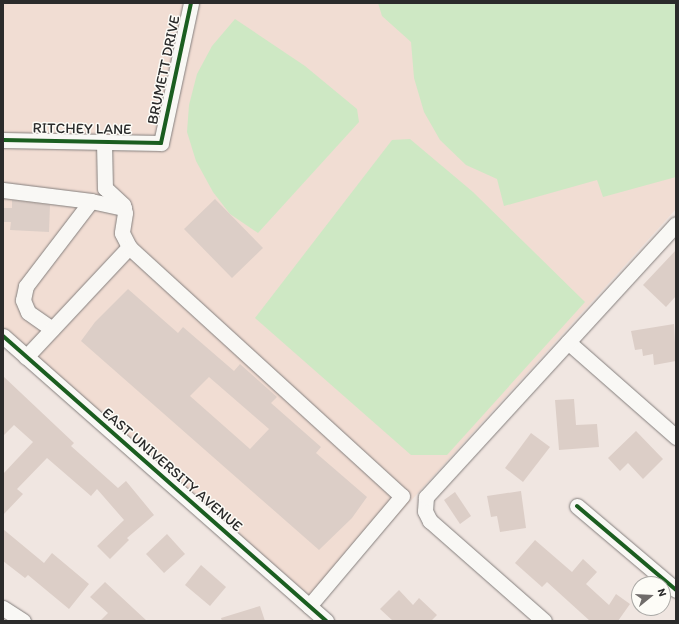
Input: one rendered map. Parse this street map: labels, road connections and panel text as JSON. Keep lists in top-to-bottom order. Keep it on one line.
{"streets":{"street":["BRUMETT DRIVE","RITCHEY LANE","EAST UNIVERSITY AVENUE"]},"crossings":[["BRUMETT DRIVE","RITCHEY LANE"]],"north":"right"}
